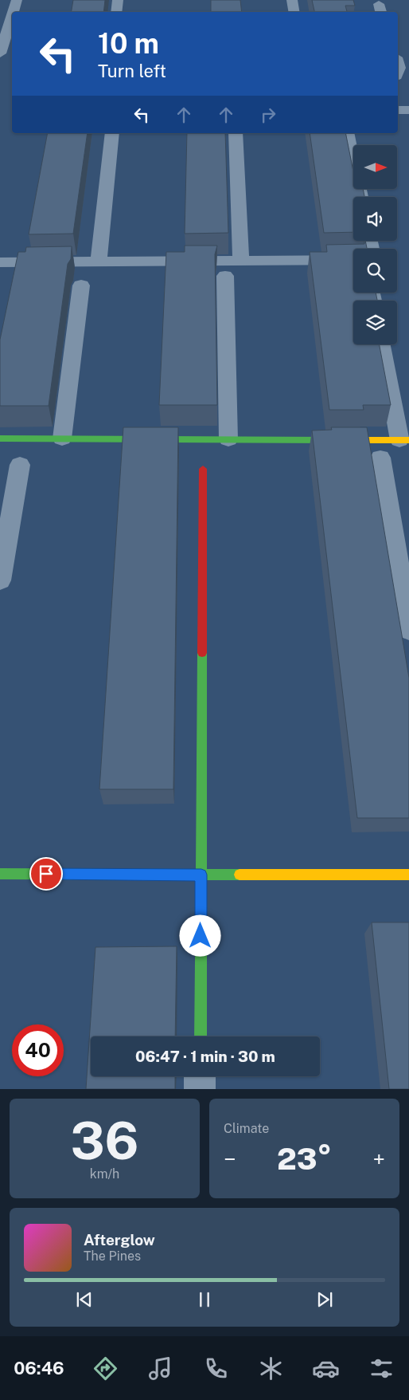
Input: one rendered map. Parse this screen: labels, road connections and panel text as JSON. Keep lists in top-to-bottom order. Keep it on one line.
{"north":"right","page":{"turn":["10 m","Turn left"],"limit":"40","trip":"06:47 · 1 min · 30 m","tile":[["36","km/h"],"Climate"],"heat":["−","23°","+"],"song":["Afterglow","The Pines"],"tabs":"06:46"}}
